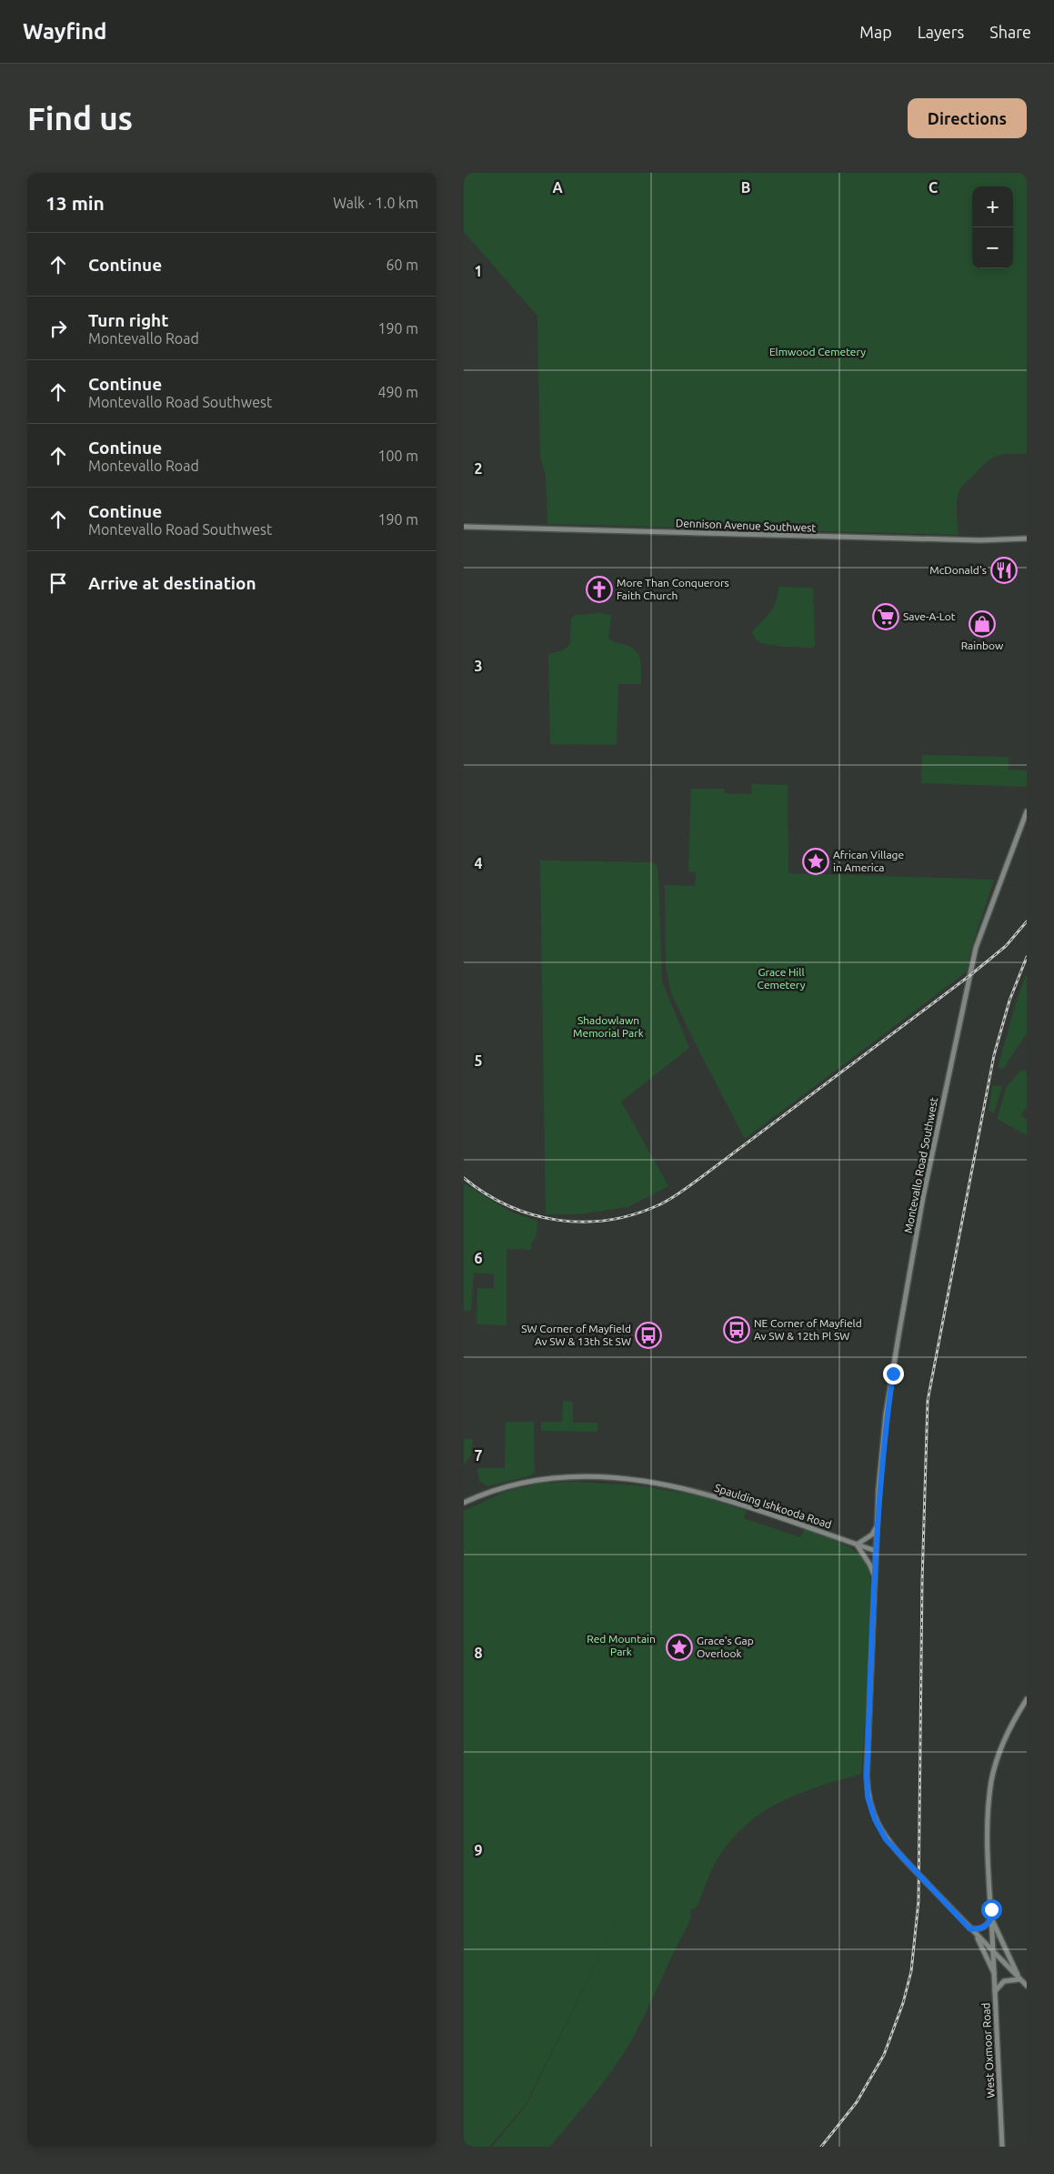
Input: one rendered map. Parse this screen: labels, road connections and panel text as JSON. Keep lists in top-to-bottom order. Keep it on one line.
{"streets":{"main road":["Dennison Avenue Southwest","Montevallo Road Southwest","Spaulding Ishkooda Road","West Oxmoor Road"]},"crossings":[["Montevallo Road Southwest","Spaulding Ishkooda Road"]],"parks":["Elmwood Cemetery","Grace Hill Cemetery","Shadowlawn Memorial Park","Red Mountain Park"],"places":{"restaurant":["McDonald's"],"church":["More Than Conquerors Faith Church"],"supermarket":["Save-A-Lot"],"shop":["Rainbow"],"place":["African Village in America","Grace's Gap Overlook"],"bus stop":["NE Corner of Mayfield Av SW & 12th Pl SW","SW Corner of Mayfield Av SW & 13th St SW"]},"page":{"header":"Wayfind","nav":["Map","Layers","Share"],"buttons":"Directions","title":"Find us","heading":["13 min","Walk · 1.0 km"],"map_buttons":["+","−"],"list":[["Continue","60 m"],["Turn right","Montevallo Road","190 m"],["Continue","Montevallo Road Southwest","490 m"],["Continue","Montevallo Road","100 m"],["Continue","Montevallo Road Southwest","190 m"],"Arrive at destination"]},"grid":{"columns":["A","B","C"],"rows":["1","2","3","4","5","6","7","8","9"]}}
